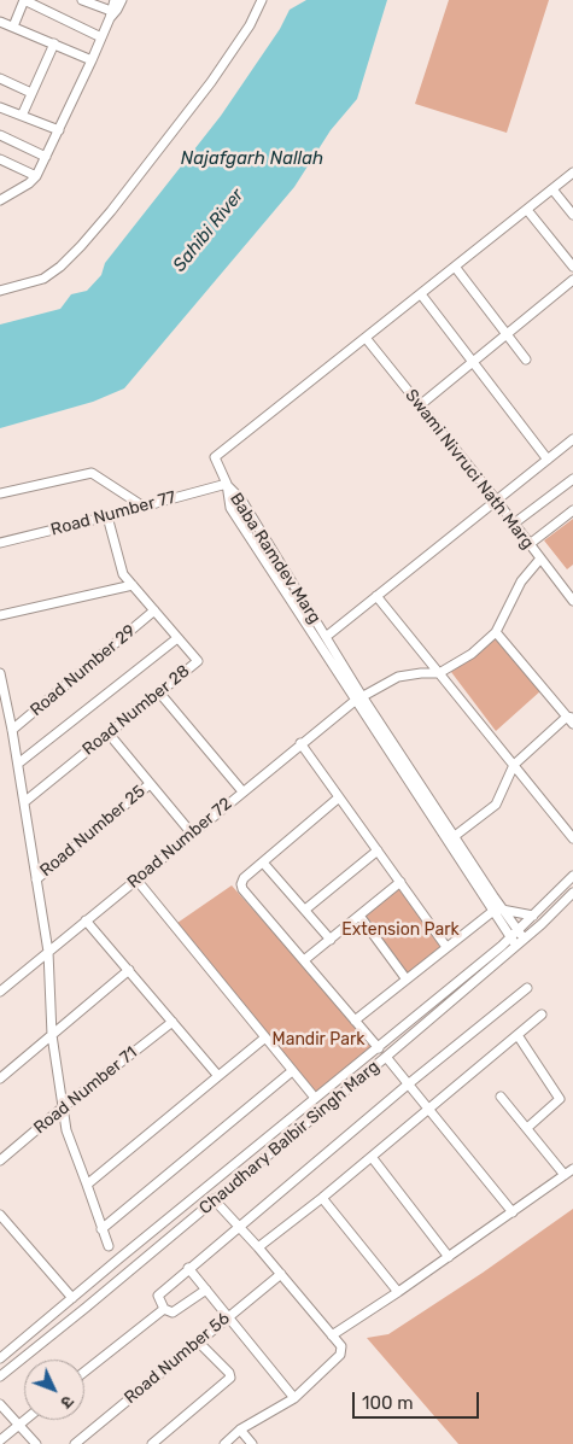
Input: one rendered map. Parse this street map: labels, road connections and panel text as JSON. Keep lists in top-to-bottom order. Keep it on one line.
{"streets":{"street":["Swami Nivruci Nath Marg","Road Number 77","Baba Ramdev Marg","Road Number 29","Road Number 28","Road Number 25","Road Number 72","Road Number 71","Chaudhary Balbir Singh Marg","Road Number 56"]},"crossings":[["Road Number 77","Baba Ramdev Marg"],["Road Number 77","Road Number 28"],["Baba Ramdev Marg","Road Number 72"],["Baba Ramdev Marg","Chaudhary Balbir Singh Marg"],["Road Number 29","Road Number 28"]],"water":["Najafgarh Nallah","Sahibi River"],"parks":["Extension Park","Mandir Park"],"scale_bar":"100 m","north":"bottom right"}
